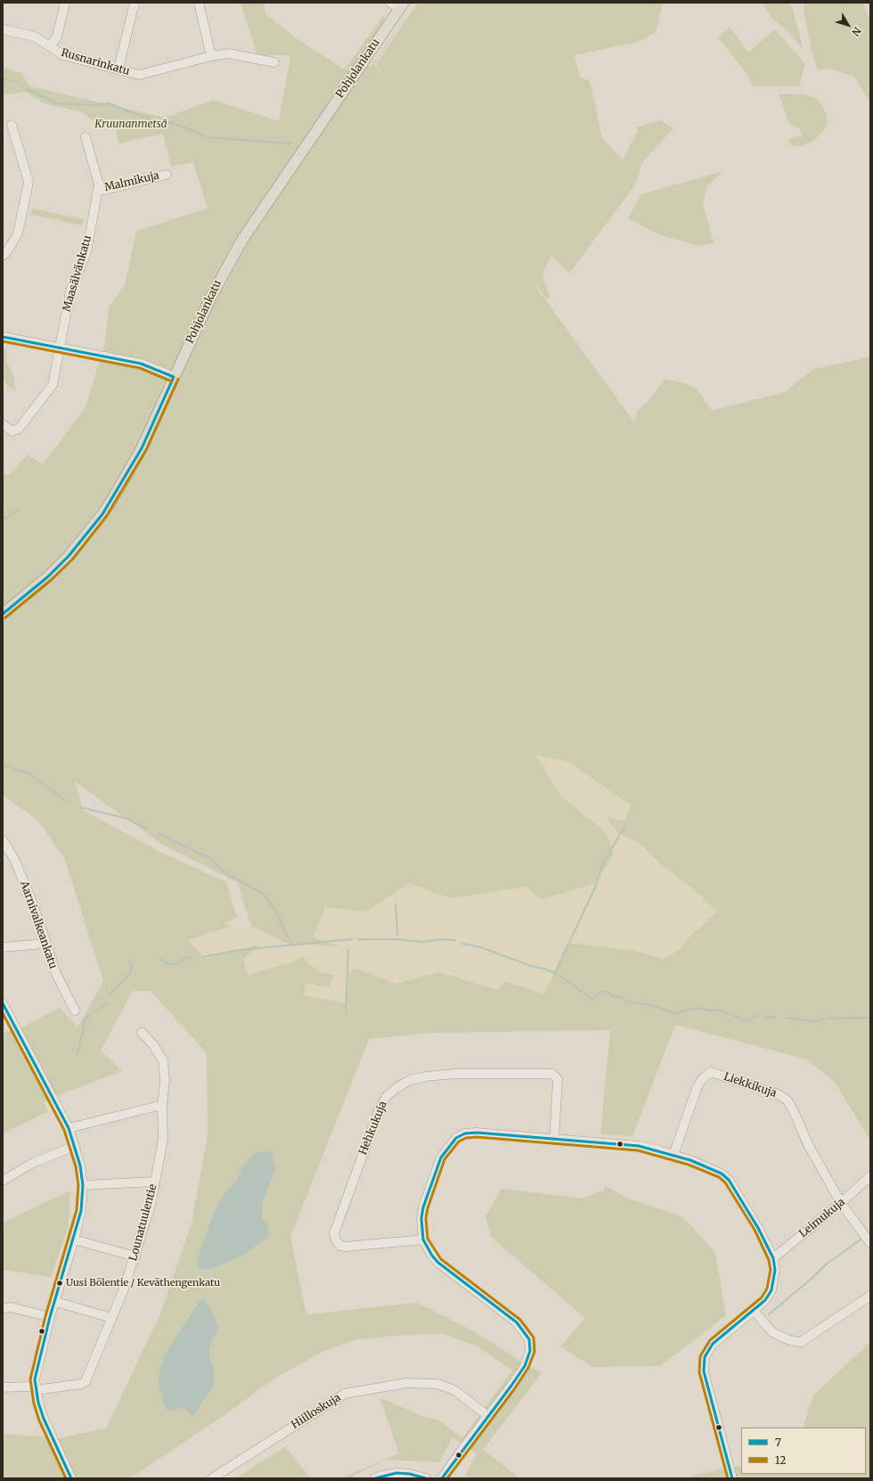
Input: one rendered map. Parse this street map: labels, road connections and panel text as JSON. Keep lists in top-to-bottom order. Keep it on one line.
{"streets":{"main road":["Pohjolankatu"],"street":["Rusnarinkatu","Malmikuja","Maasälvänkatu","Aarnivalkeankatu","Liekkikuja","Hehkukuja","Leimukuja","Lounatuulentie","Hiilloskuja"]},"crossings":[["Malmikuja","Maasälvänkatu"],["Liekkikuja","Leimukuja"]],"parks":["Kruunanmetsä"],"places":["Uusi Bölentie / Keväthengenkatu"],"lines":["transit line 7","transit line 12"],"legend":["7","12"],"north":"bottom right"}
